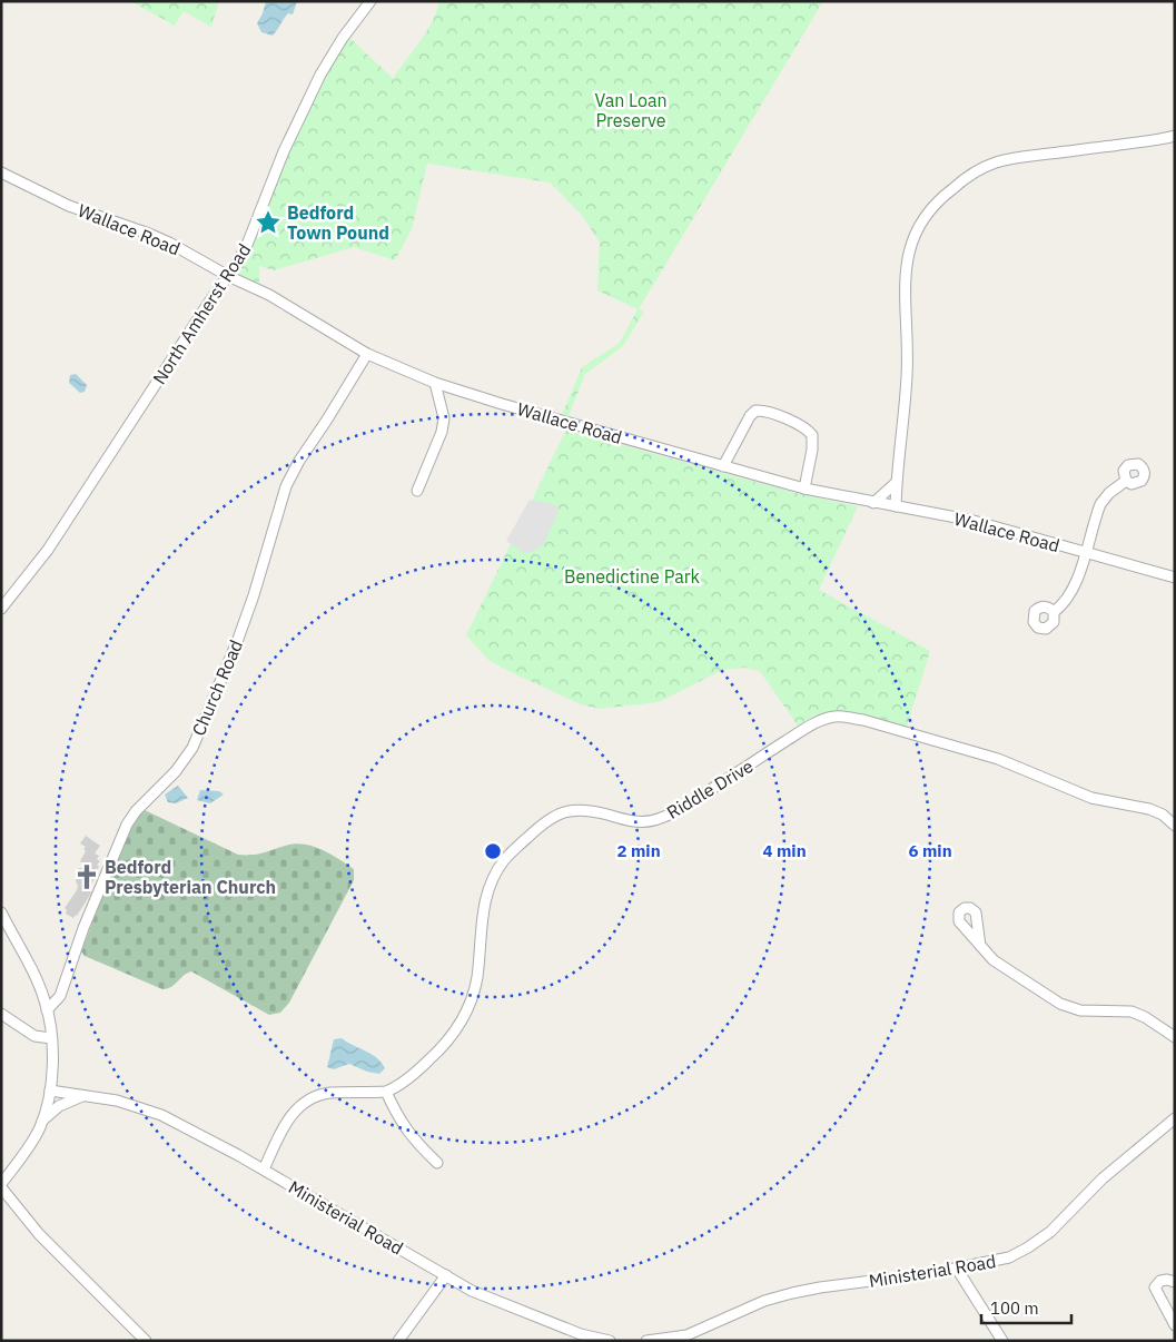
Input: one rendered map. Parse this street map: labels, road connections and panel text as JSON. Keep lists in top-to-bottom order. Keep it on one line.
{"streets":{"street":["Wallace Road","North Amherst Road","Church Road","Riddle Drive","Ministerial Road"]},"crossings":[["Wallace Road","North Amherst Road"],["Wallace Road","Church Road"]],"parks":["Van Loan Preserve","Benedictine Park"],"places":{"place":["Bedford Town Pound"],"church":["Bedford Presbyterian Church"]},"scale_bar":"100 m","rings":["2 min","4 min","6 min"]}
